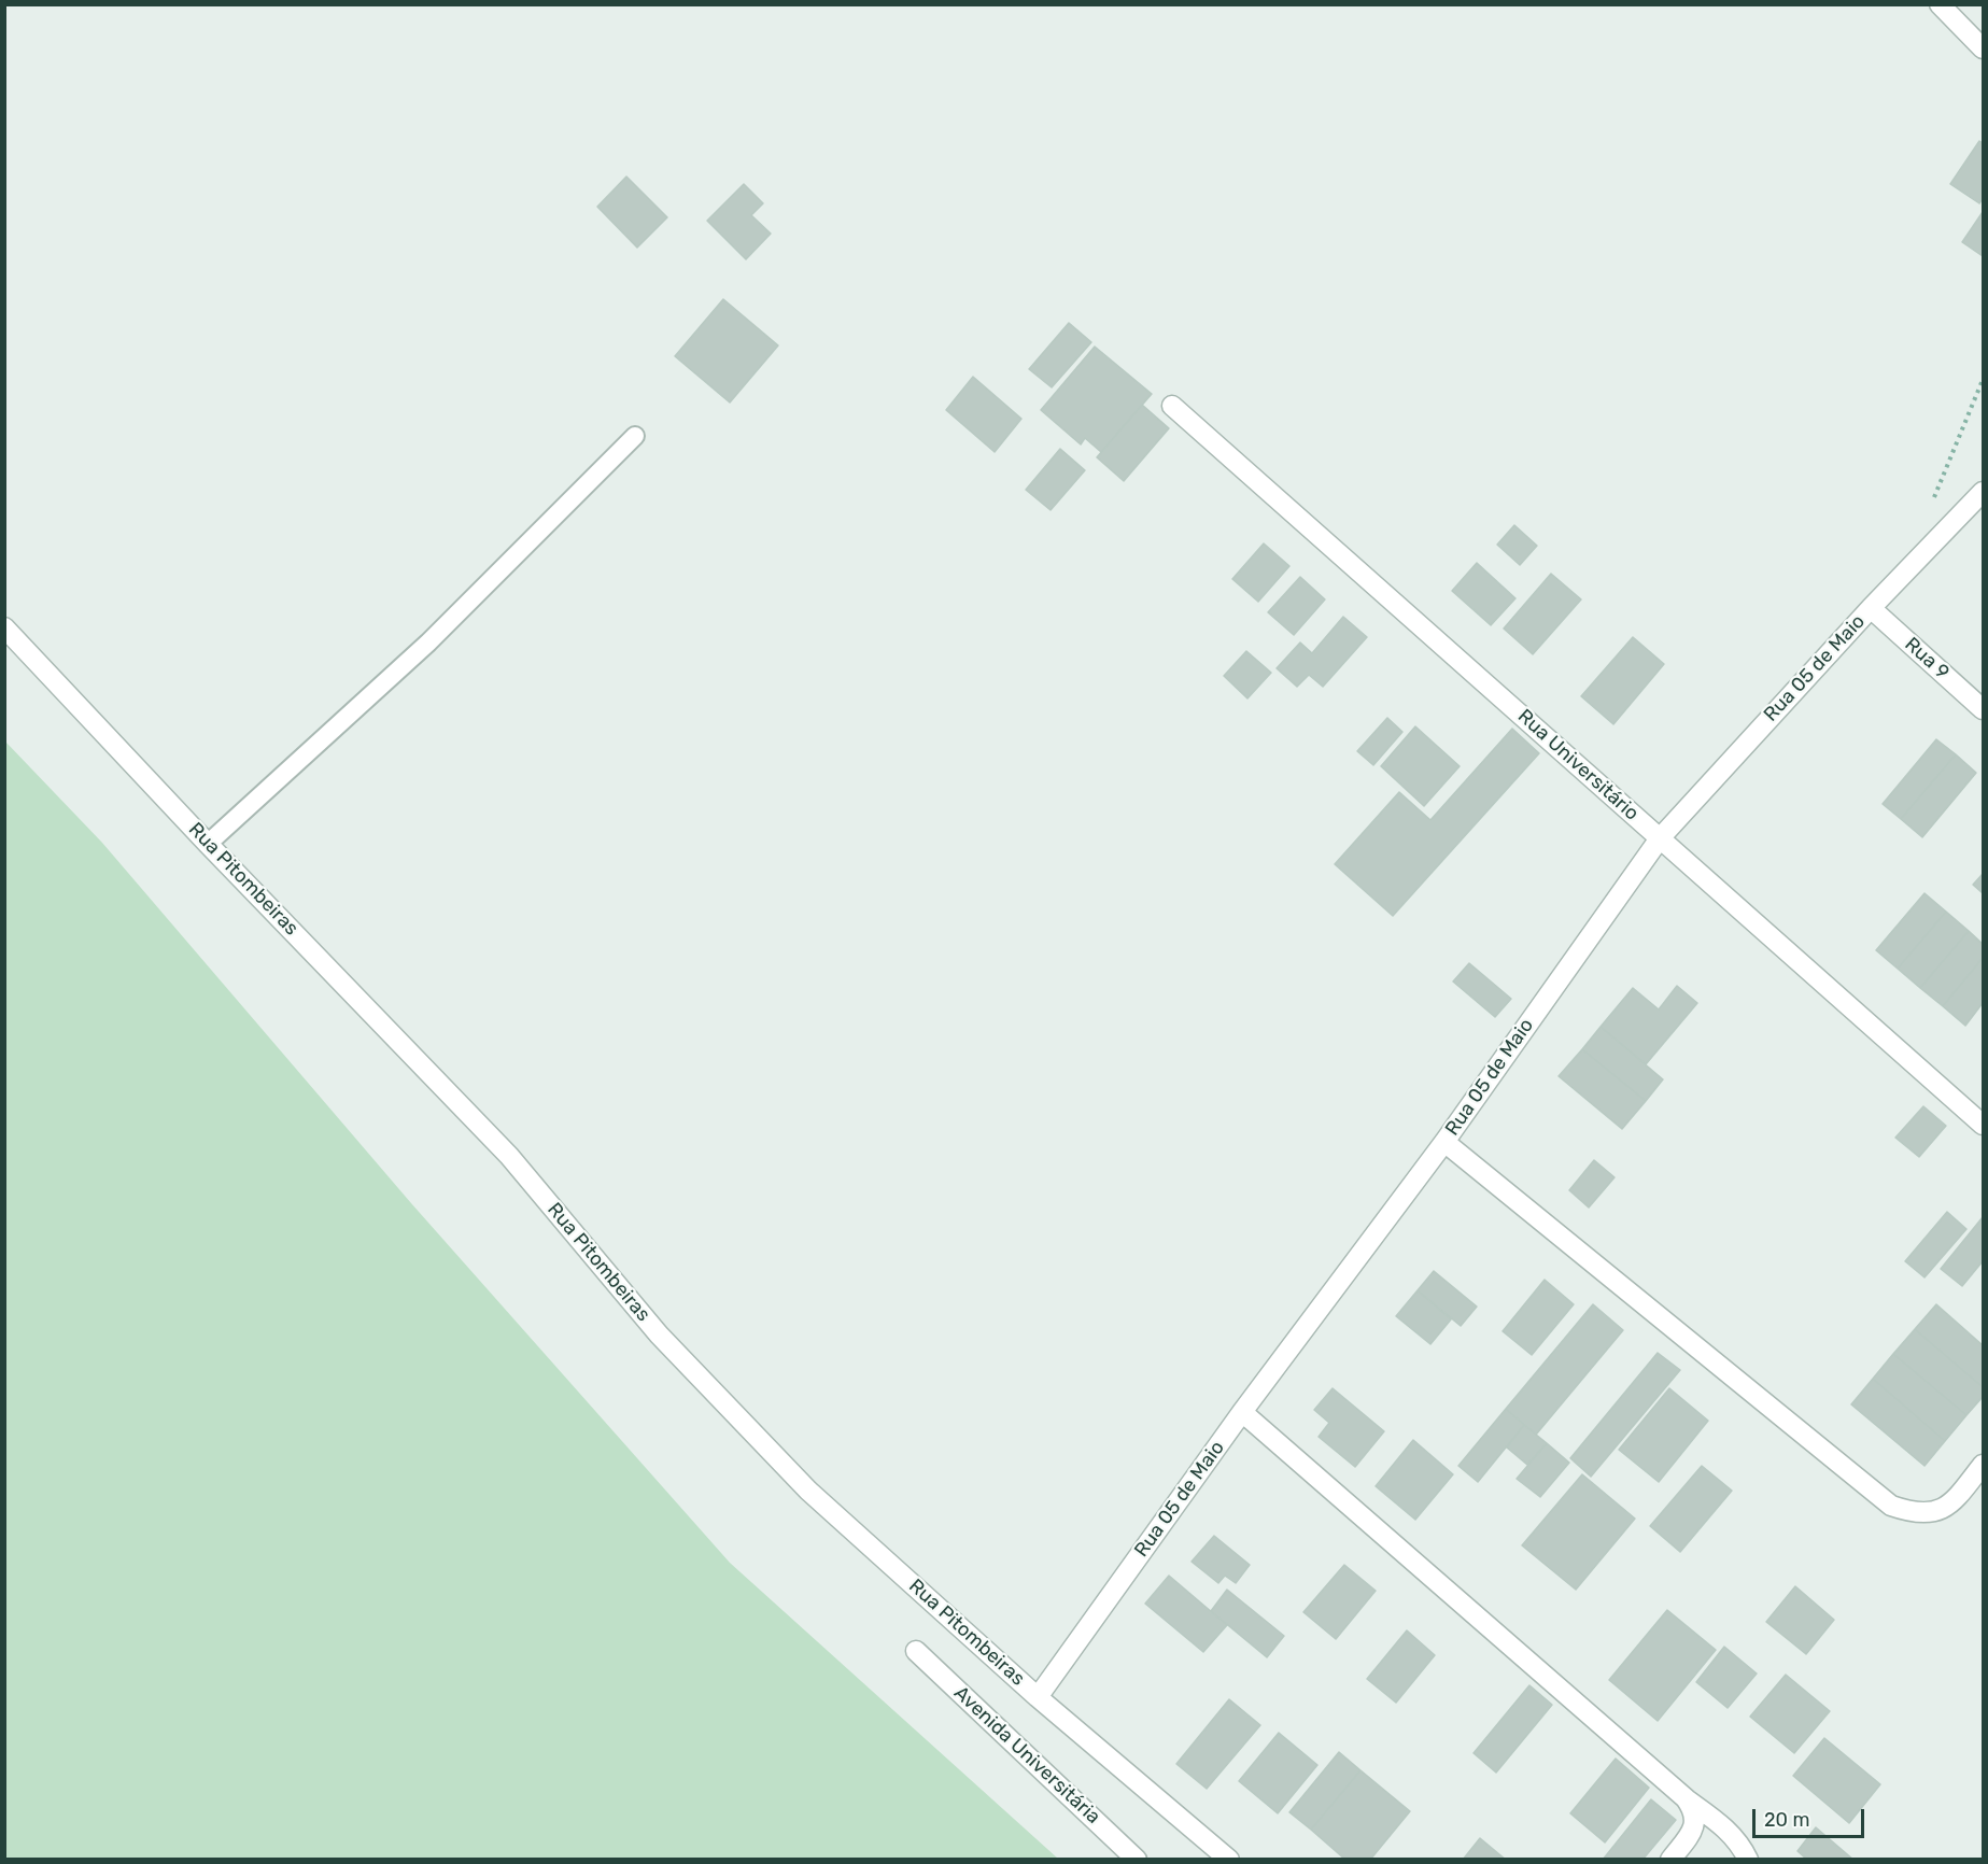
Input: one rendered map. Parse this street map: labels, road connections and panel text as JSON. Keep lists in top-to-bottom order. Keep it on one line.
{"streets":{"street":["Rua 9","Rua 05 de Maio","Rua Universitário","Rua Pitombeiras","Avenida Universitária"]},"crossings":[["Rua 9","Rua 05 de Maio"],["Rua 05 de Maio","Rua Universitário"],["Rua 05 de Maio","Rua Pitombeiras"]],"scale_bar":"20 m"}
